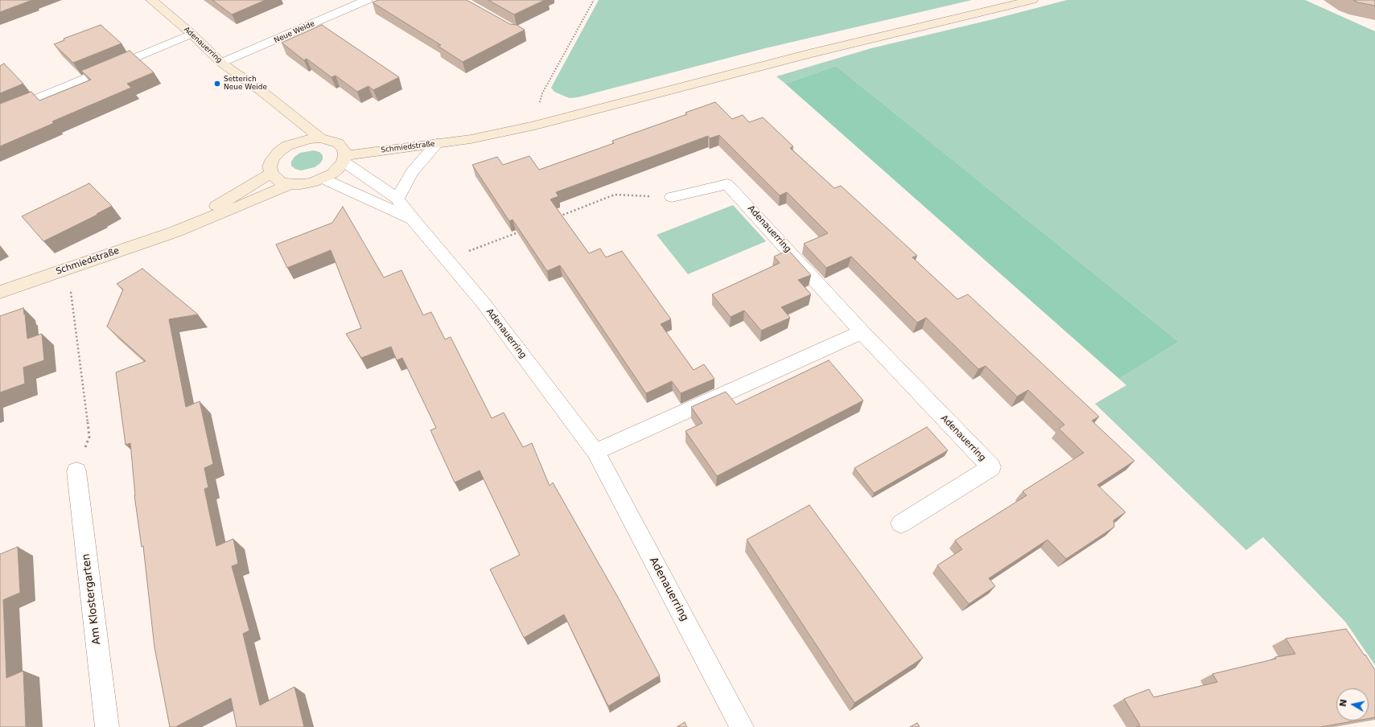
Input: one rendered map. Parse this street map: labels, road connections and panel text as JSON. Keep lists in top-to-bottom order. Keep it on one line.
{"streets":{"street":["Neue Weide","Adenauerring","Schmiedstraße","Am Klostergarten"]},"crossings":[["Neue Weide","Adenauerring"],["Adenauerring","Schmiedstraße"]],"places":["Setterich Neue Weide"],"north":"left"}
